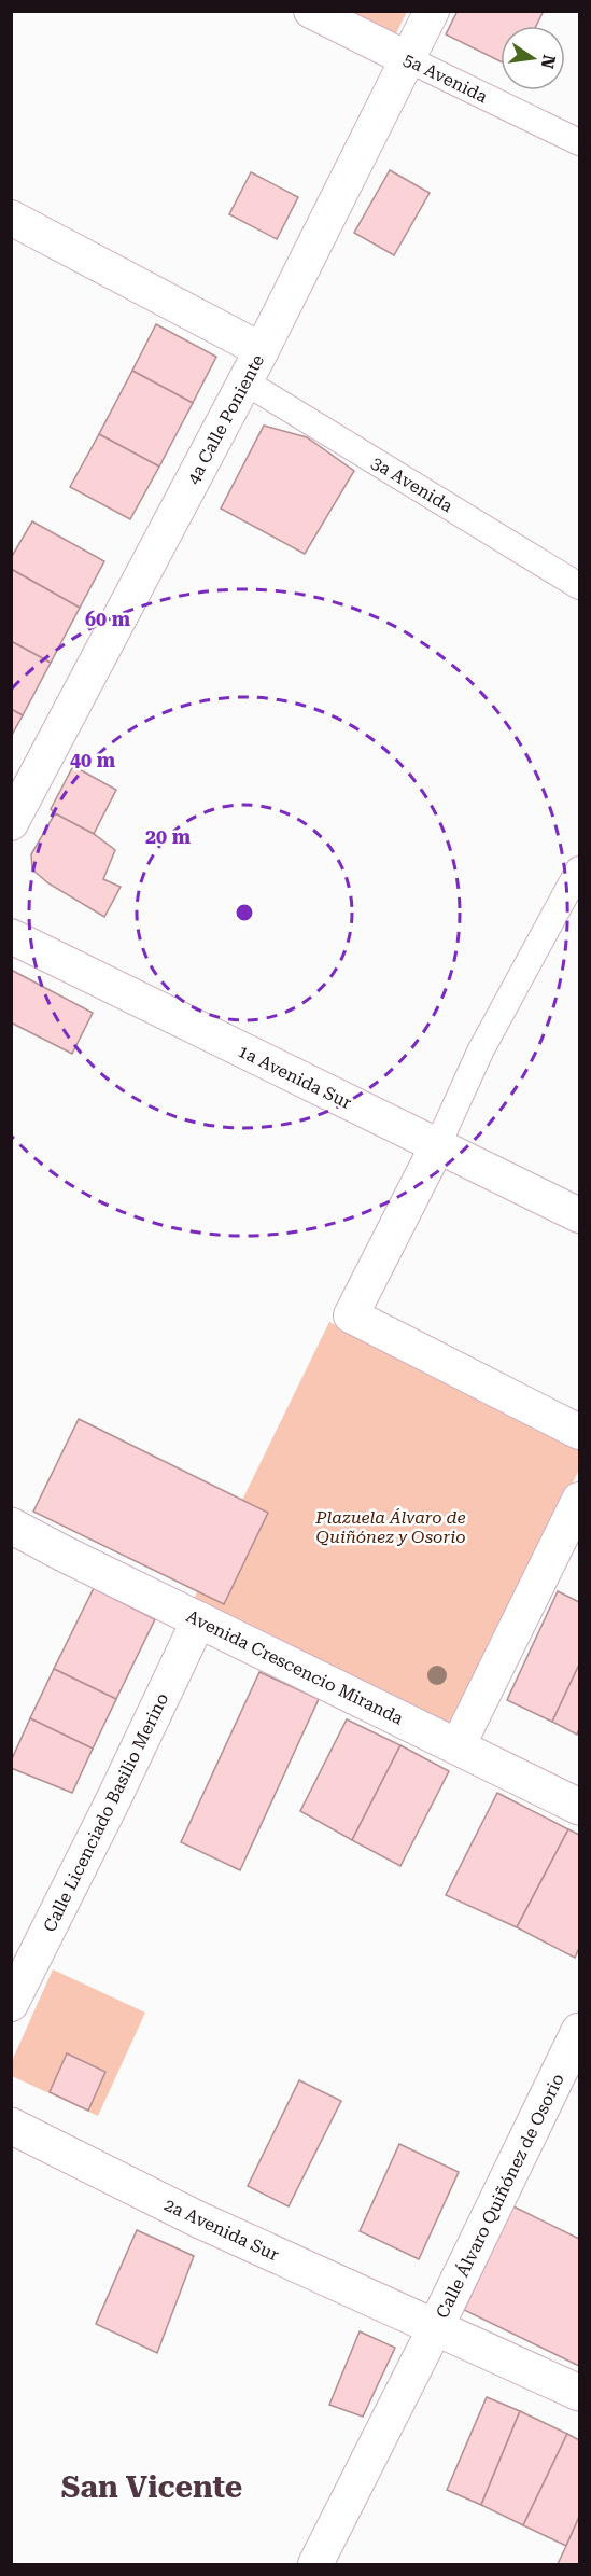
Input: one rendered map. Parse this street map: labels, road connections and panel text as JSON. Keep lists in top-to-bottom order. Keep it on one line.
{"streets":{"main road":["Avenida Crescencio Miranda","Calle Álvaro Quiñónez de Osorio","2a Avenida Sur"],"street":["5a Avenida","4a Calle Poniente","3a Avenida","1a Avenida Sur","Calle Licenciado Basilio Merino"]},"crossings":[["5a Avenida","4a Calle Poniente"],["4a Calle Poniente","3a Avenida"],["Avenida Crescencio Miranda","Calle Licenciado Basilio Merino"],["Calle Álvaro Quiñónez de Osorio","2a Avenida Sur"]],"districts":["San Vicente"],"parks":["Plazuela Álvaro de Quiñónez y Osorio"],"north":"right","rings":["60 m","40 m","20 m"]}
